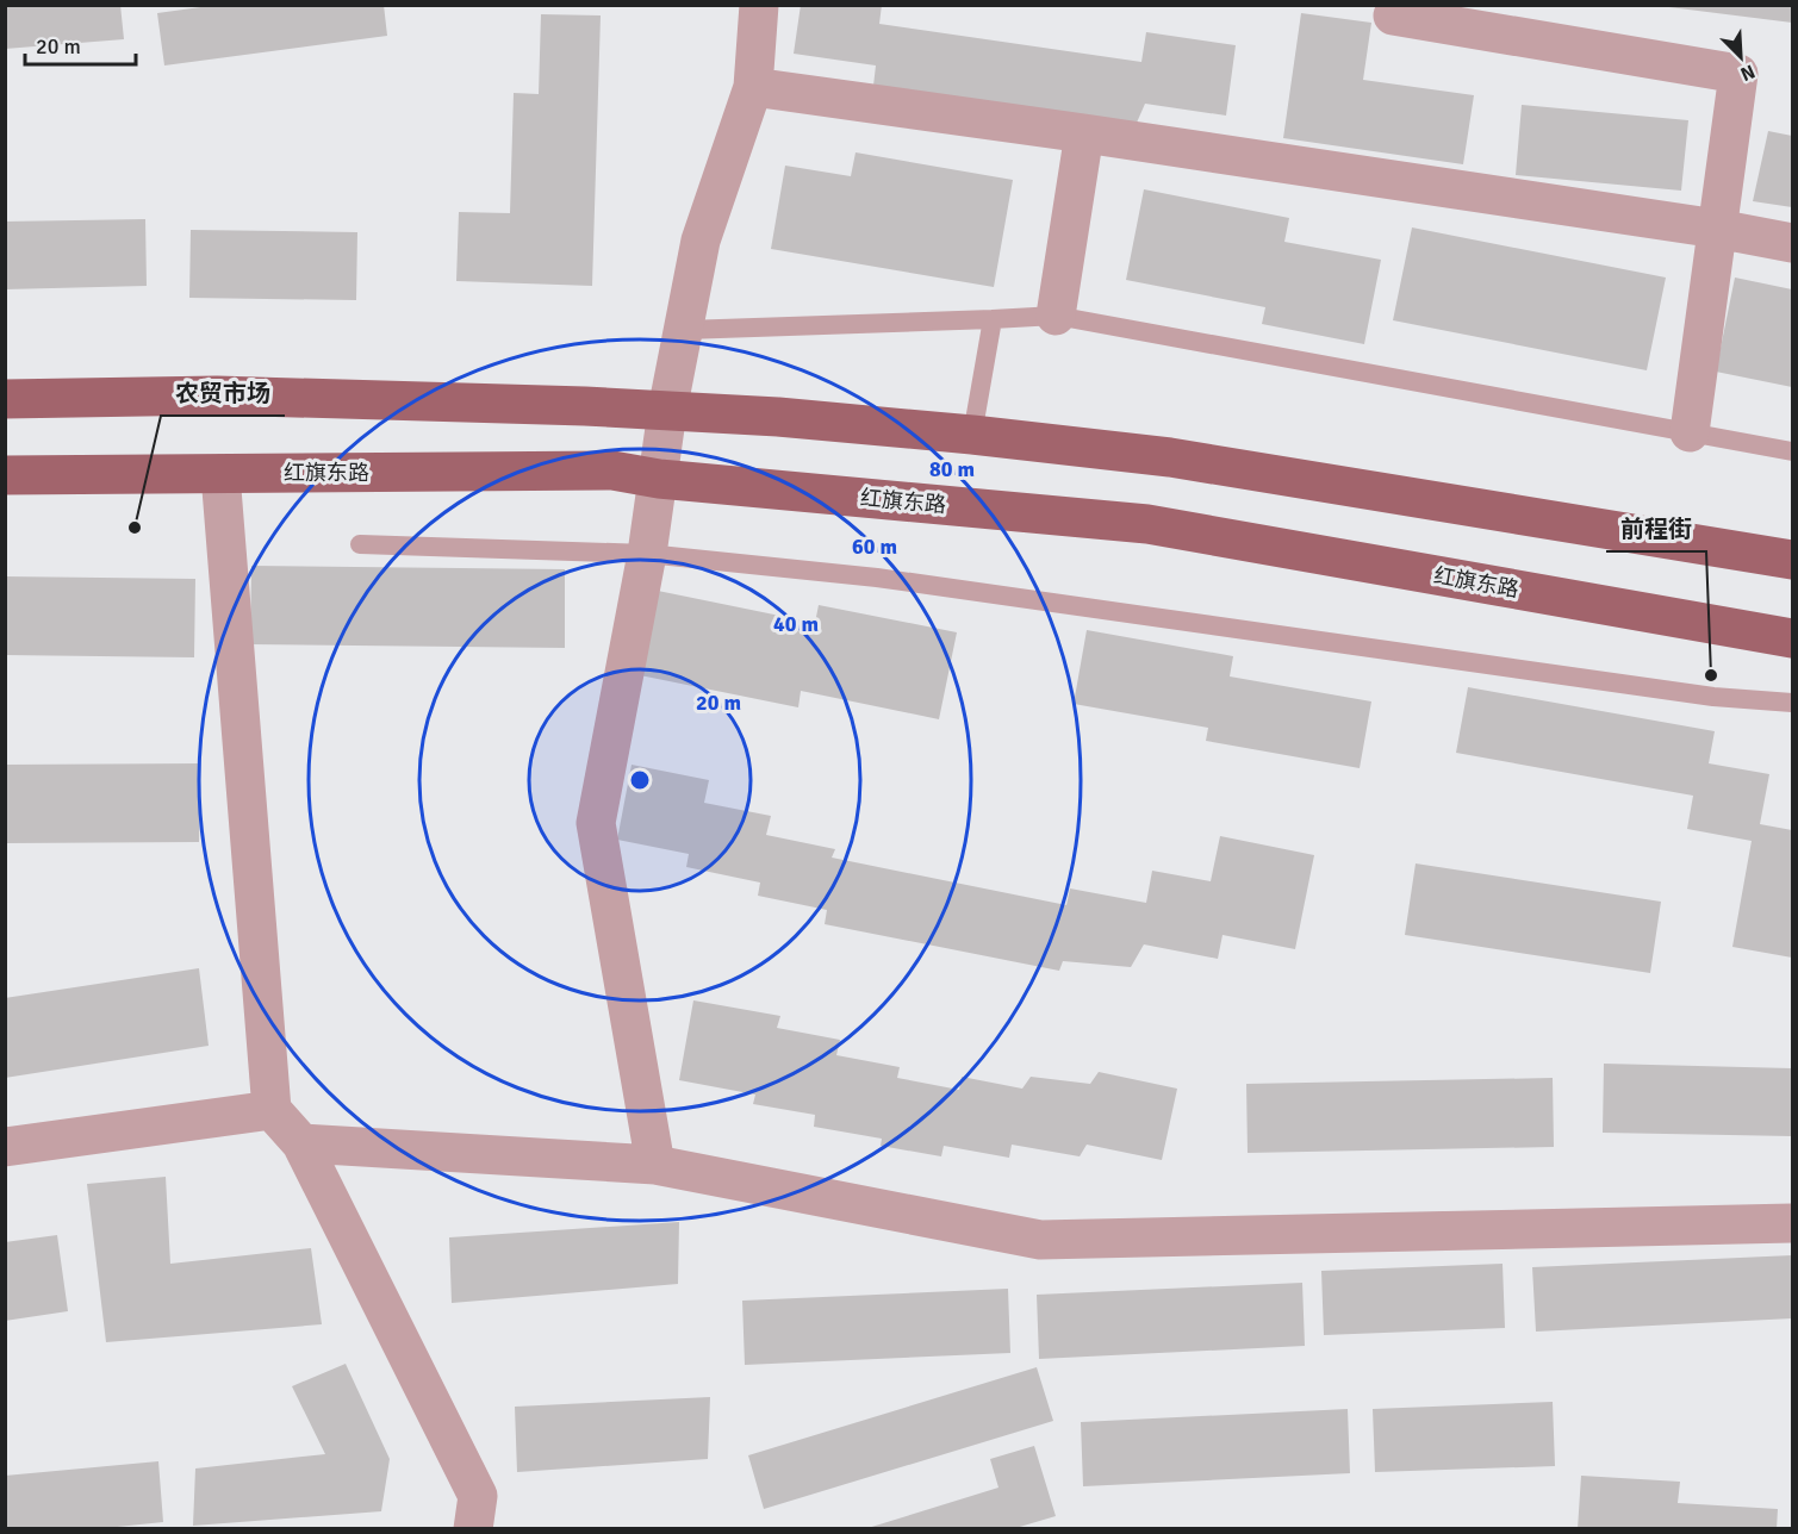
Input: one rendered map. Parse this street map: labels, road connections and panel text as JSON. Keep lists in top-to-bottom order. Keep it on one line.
{"streets":{"main road":["红旗东路"]},"places":["农贸市场","前程街"],"scale_bar":"20 m","north":"bottom right","rings":["80 m","60 m","40 m","20 m"]}
